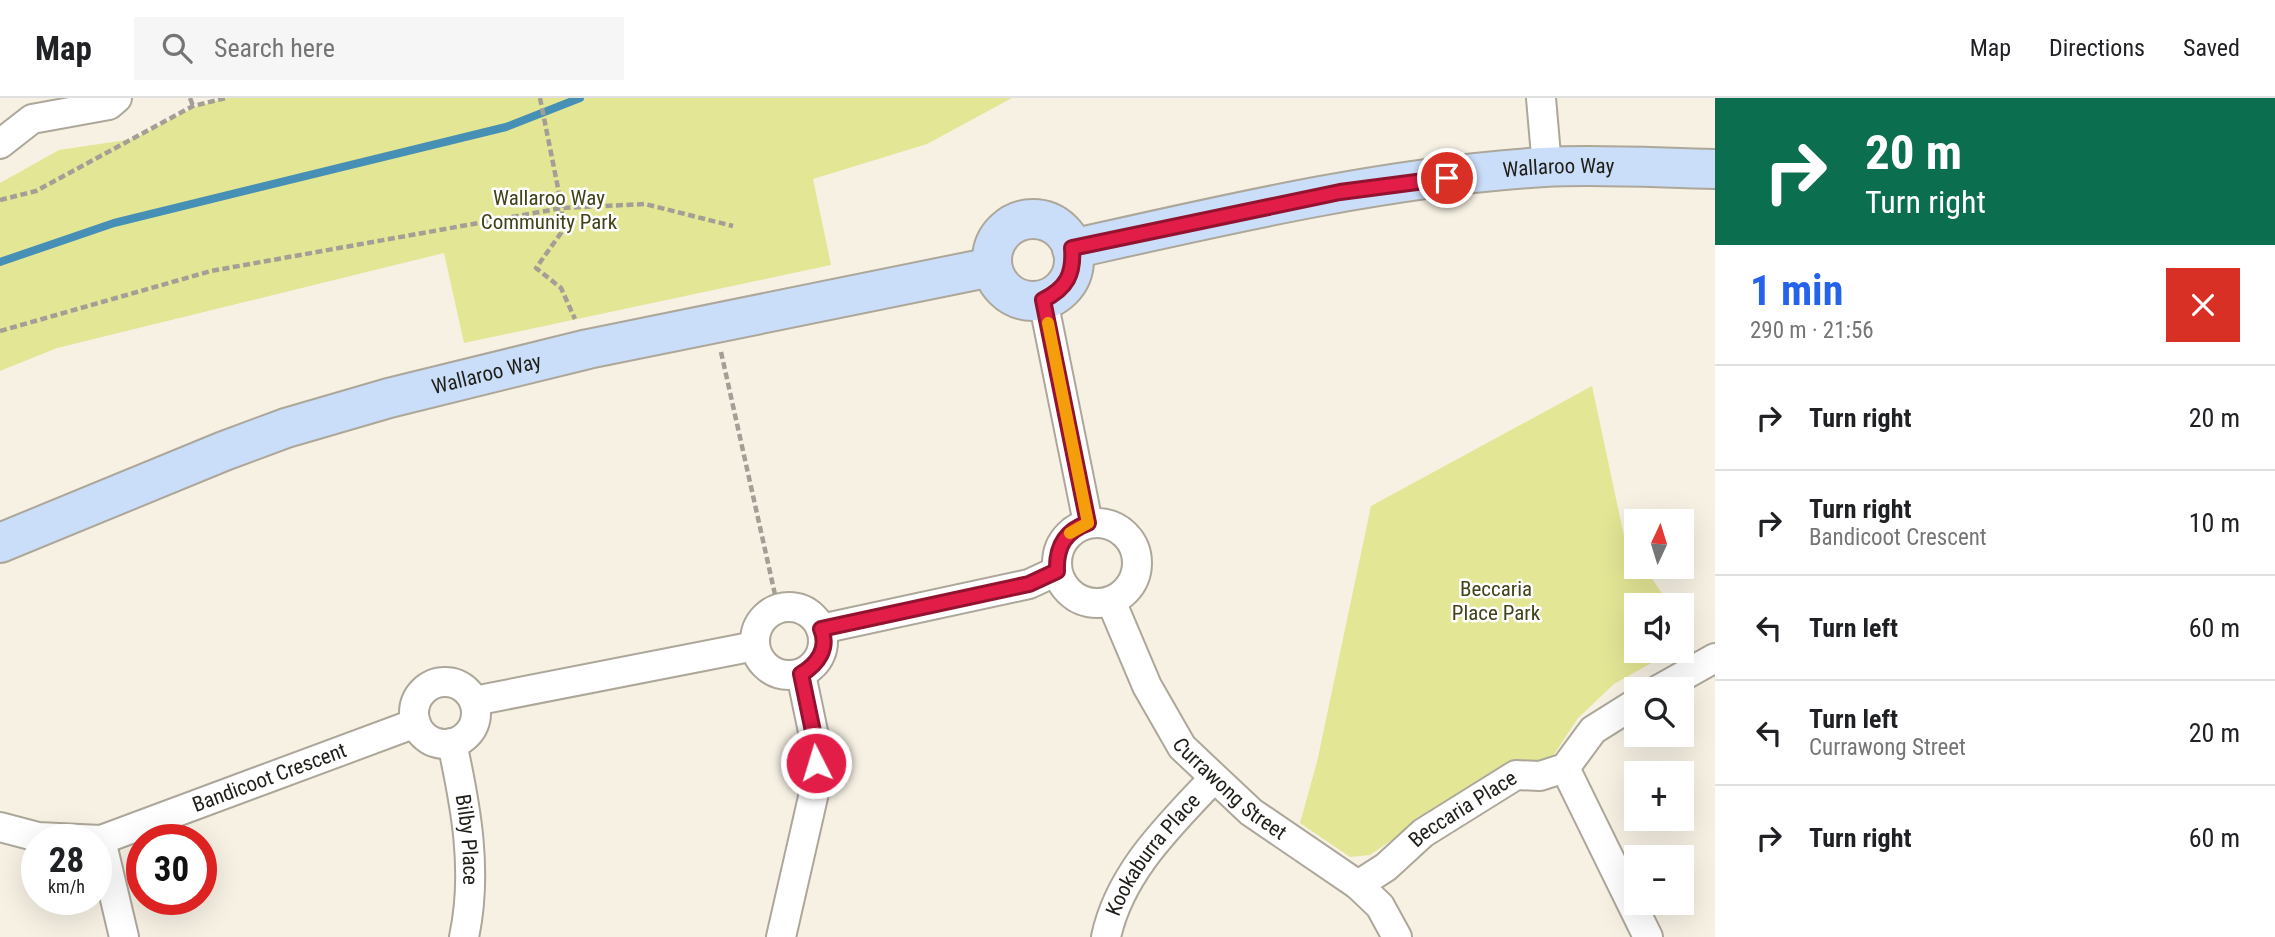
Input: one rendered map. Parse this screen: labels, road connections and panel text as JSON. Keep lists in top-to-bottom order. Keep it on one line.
{"streets":{"street":["Wallaroo Way","Bandicoot Crescent","Currawong Street","Beccaria Place","Bilby Place","Kookaburra Place"]},"crossings":[["Bandicoot Crescent","Bilby Place"],["Currawong Street","Beccaria Place"],["Currawong Street","Kookaburra Place"]],"parks":["Wallaroo Way Community Park","Beccaria Place Park"],"north":"top","page":{"header":"Map","search":"Search here","nav":["Map","Directions","Saved"],"turn":["20 m","Turn right"],"heading":["1 min","290 m · 21:56"],"list":[{"name":"Turn right","value":"20 m"},{"name":"Turn right","note":"Bandicoot Crescent","value":"10 m"},{"name":"Turn left","value":"60 m"},{"name":"Turn left","note":"Currawong Street","value":"20 m"},{"name":"Turn right","value":"60 m"}],"map_buttons":["+","−"],"speed":"28 km/h","limit":"30"}}
